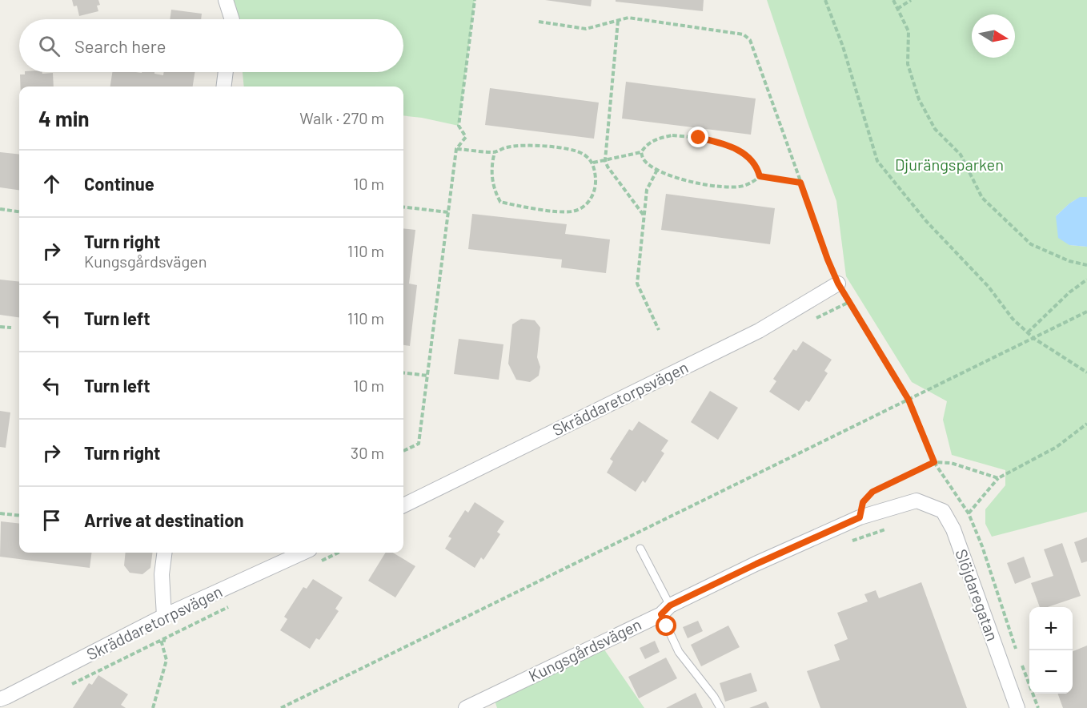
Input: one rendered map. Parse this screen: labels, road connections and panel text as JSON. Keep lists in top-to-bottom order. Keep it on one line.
{"streets":{"street":["Skräddaretorpsvägen","Slöjdaregatan","Kungsgårdsvägen"]},"crossings":[["Slöjdaregatan","Kungsgårdsvägen"]],"parks":["Djurängsparken"],"north":"right","page":{"search":"Search here","heading":["4 min","Walk · 270 m"],"list":[["Continue","10 m"],["Turn right","Kungsgårdsvägen","110 m"],["Turn left","110 m"],["Turn left","10 m"],["Turn right","30 m"],"Arrive at destination"],"map_buttons":["+","−"]}}
